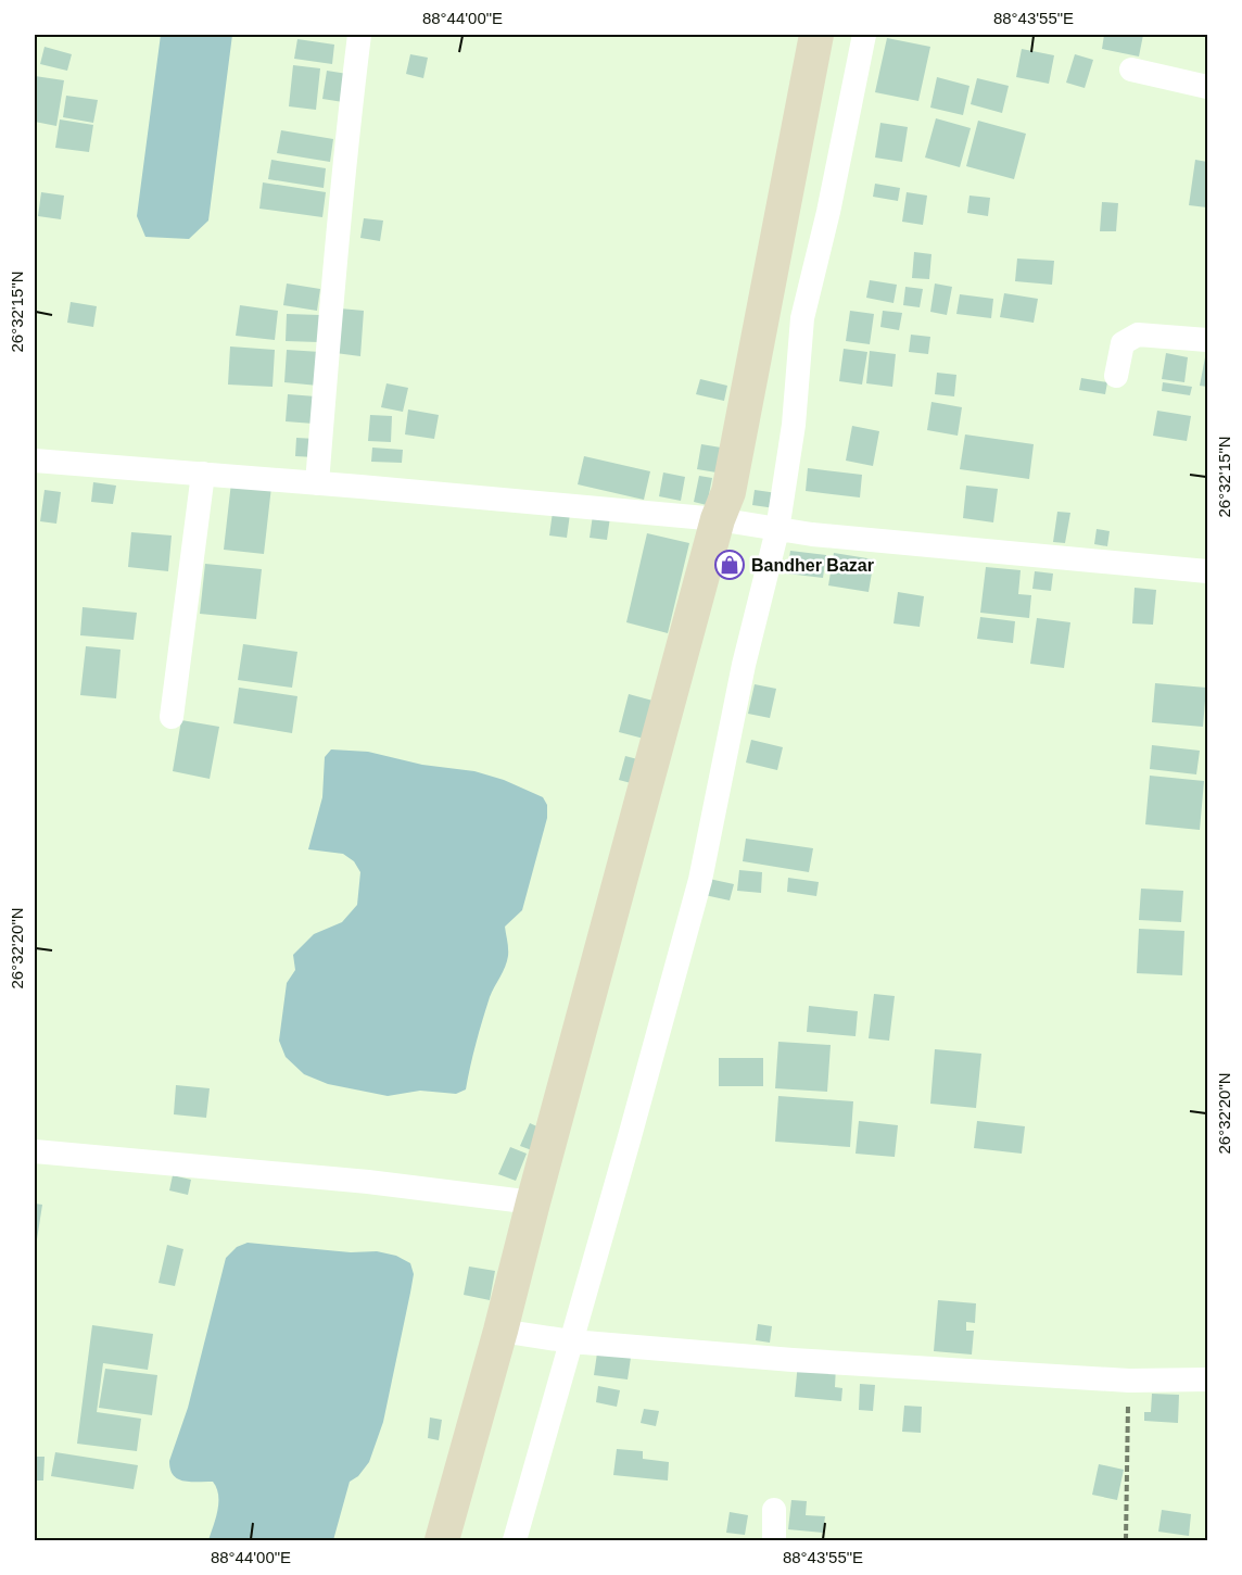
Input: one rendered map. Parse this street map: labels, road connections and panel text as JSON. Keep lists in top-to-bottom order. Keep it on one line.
{"places":{"shop":["Bandher Bazar"]},"coordinates":["88°44'00\"E","88°43'55\"E","26°32'15\"N","26°32'20\"N"]}
